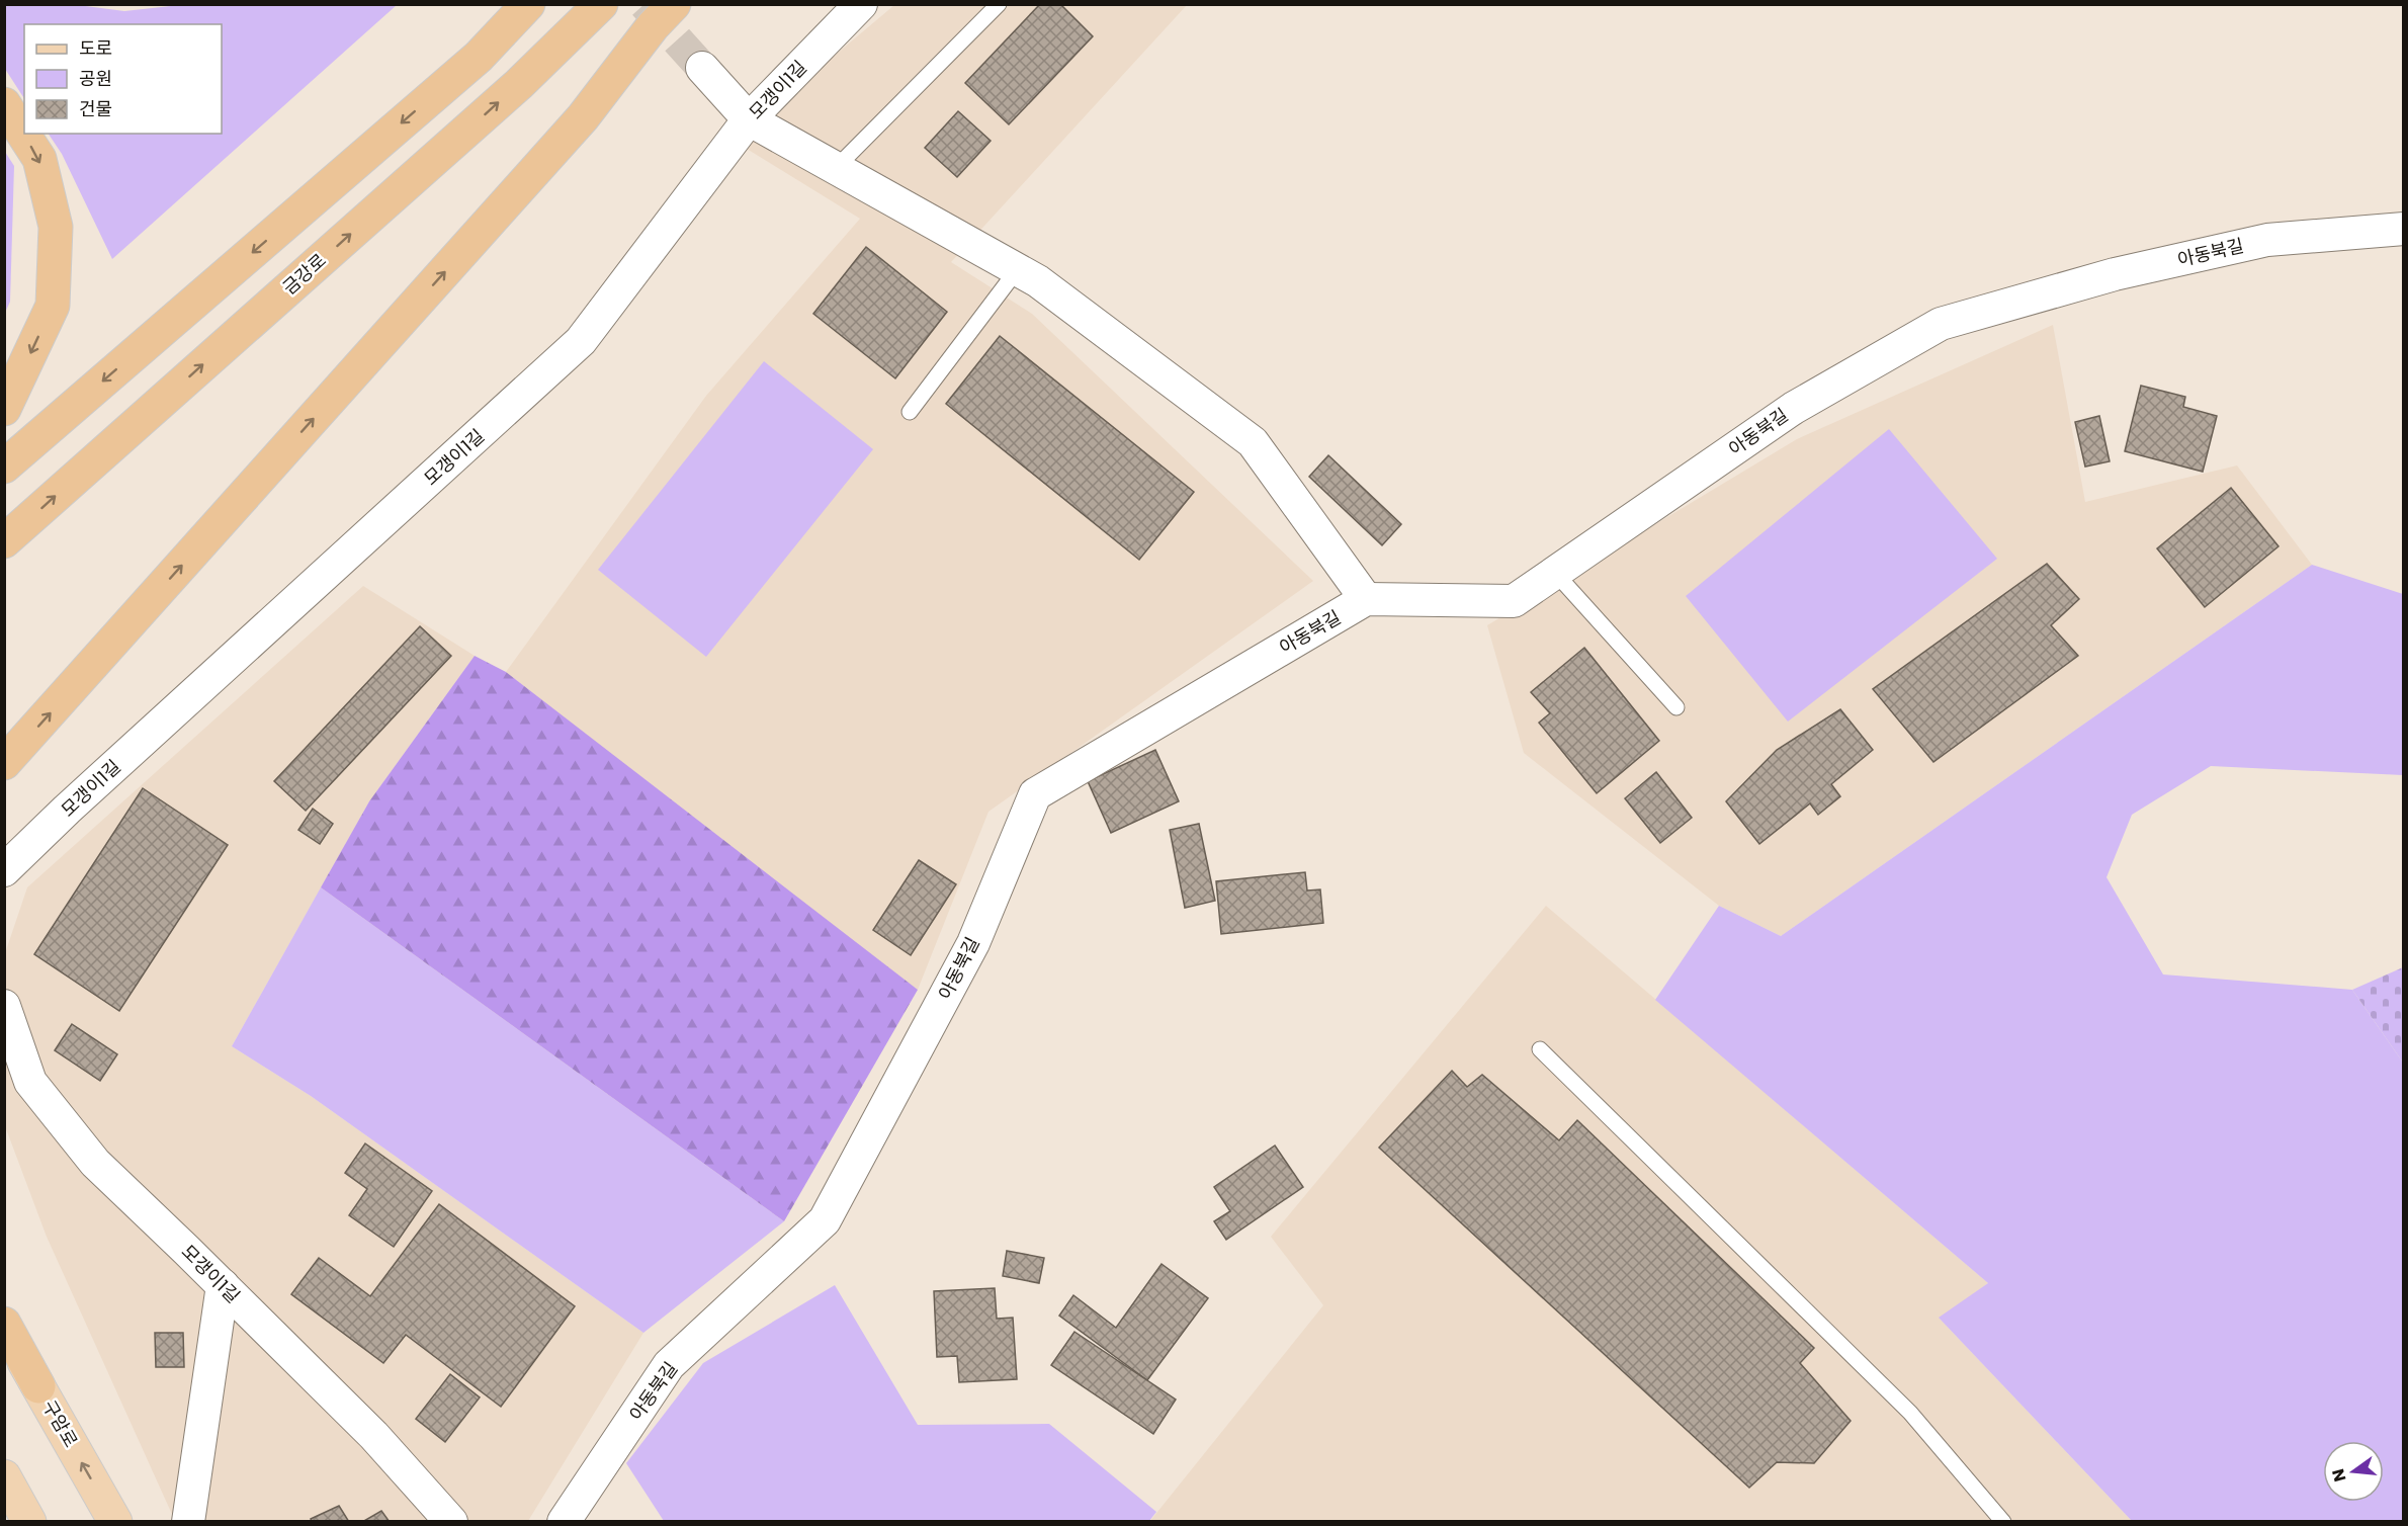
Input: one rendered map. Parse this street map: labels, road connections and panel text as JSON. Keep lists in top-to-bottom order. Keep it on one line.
{"streets":{"highway":["금강로"],"main road":["구암로"],"street":["모갱이1길","아동북길"]},"legend":["도로","공원","건물"],"north":"left"}
